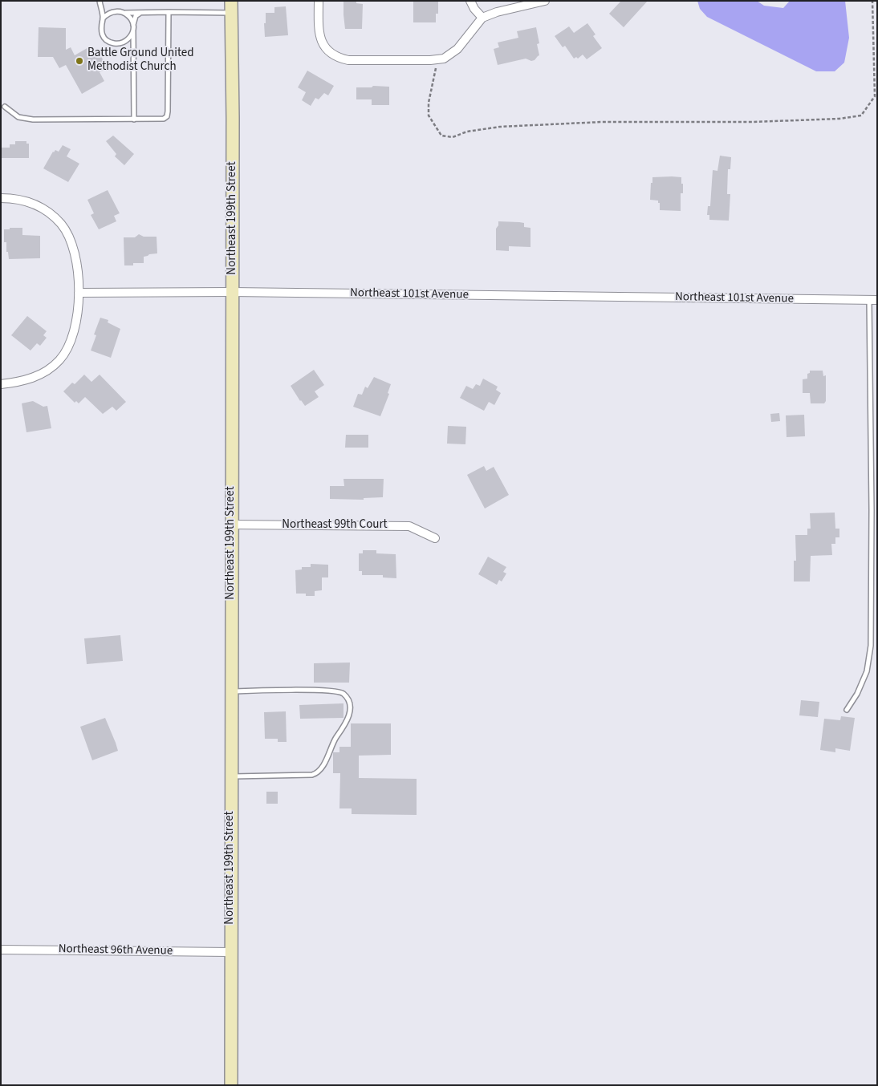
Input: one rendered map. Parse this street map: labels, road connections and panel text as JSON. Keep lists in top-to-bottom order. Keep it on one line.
{"streets":{"main road":["Northeast 199th Street"],"street":["Northeast 101st Avenue","Northeast 99th Court","Northeast 96th Avenue"]},"crossings":[["Northeast 199th Street","Northeast 101st Avenue"],["Northeast 199th Street","Northeast 99th Court"],["Northeast 199th Street","Northeast 96th Avenue"]],"places":["Battle Ground United Methodist Church"]}
